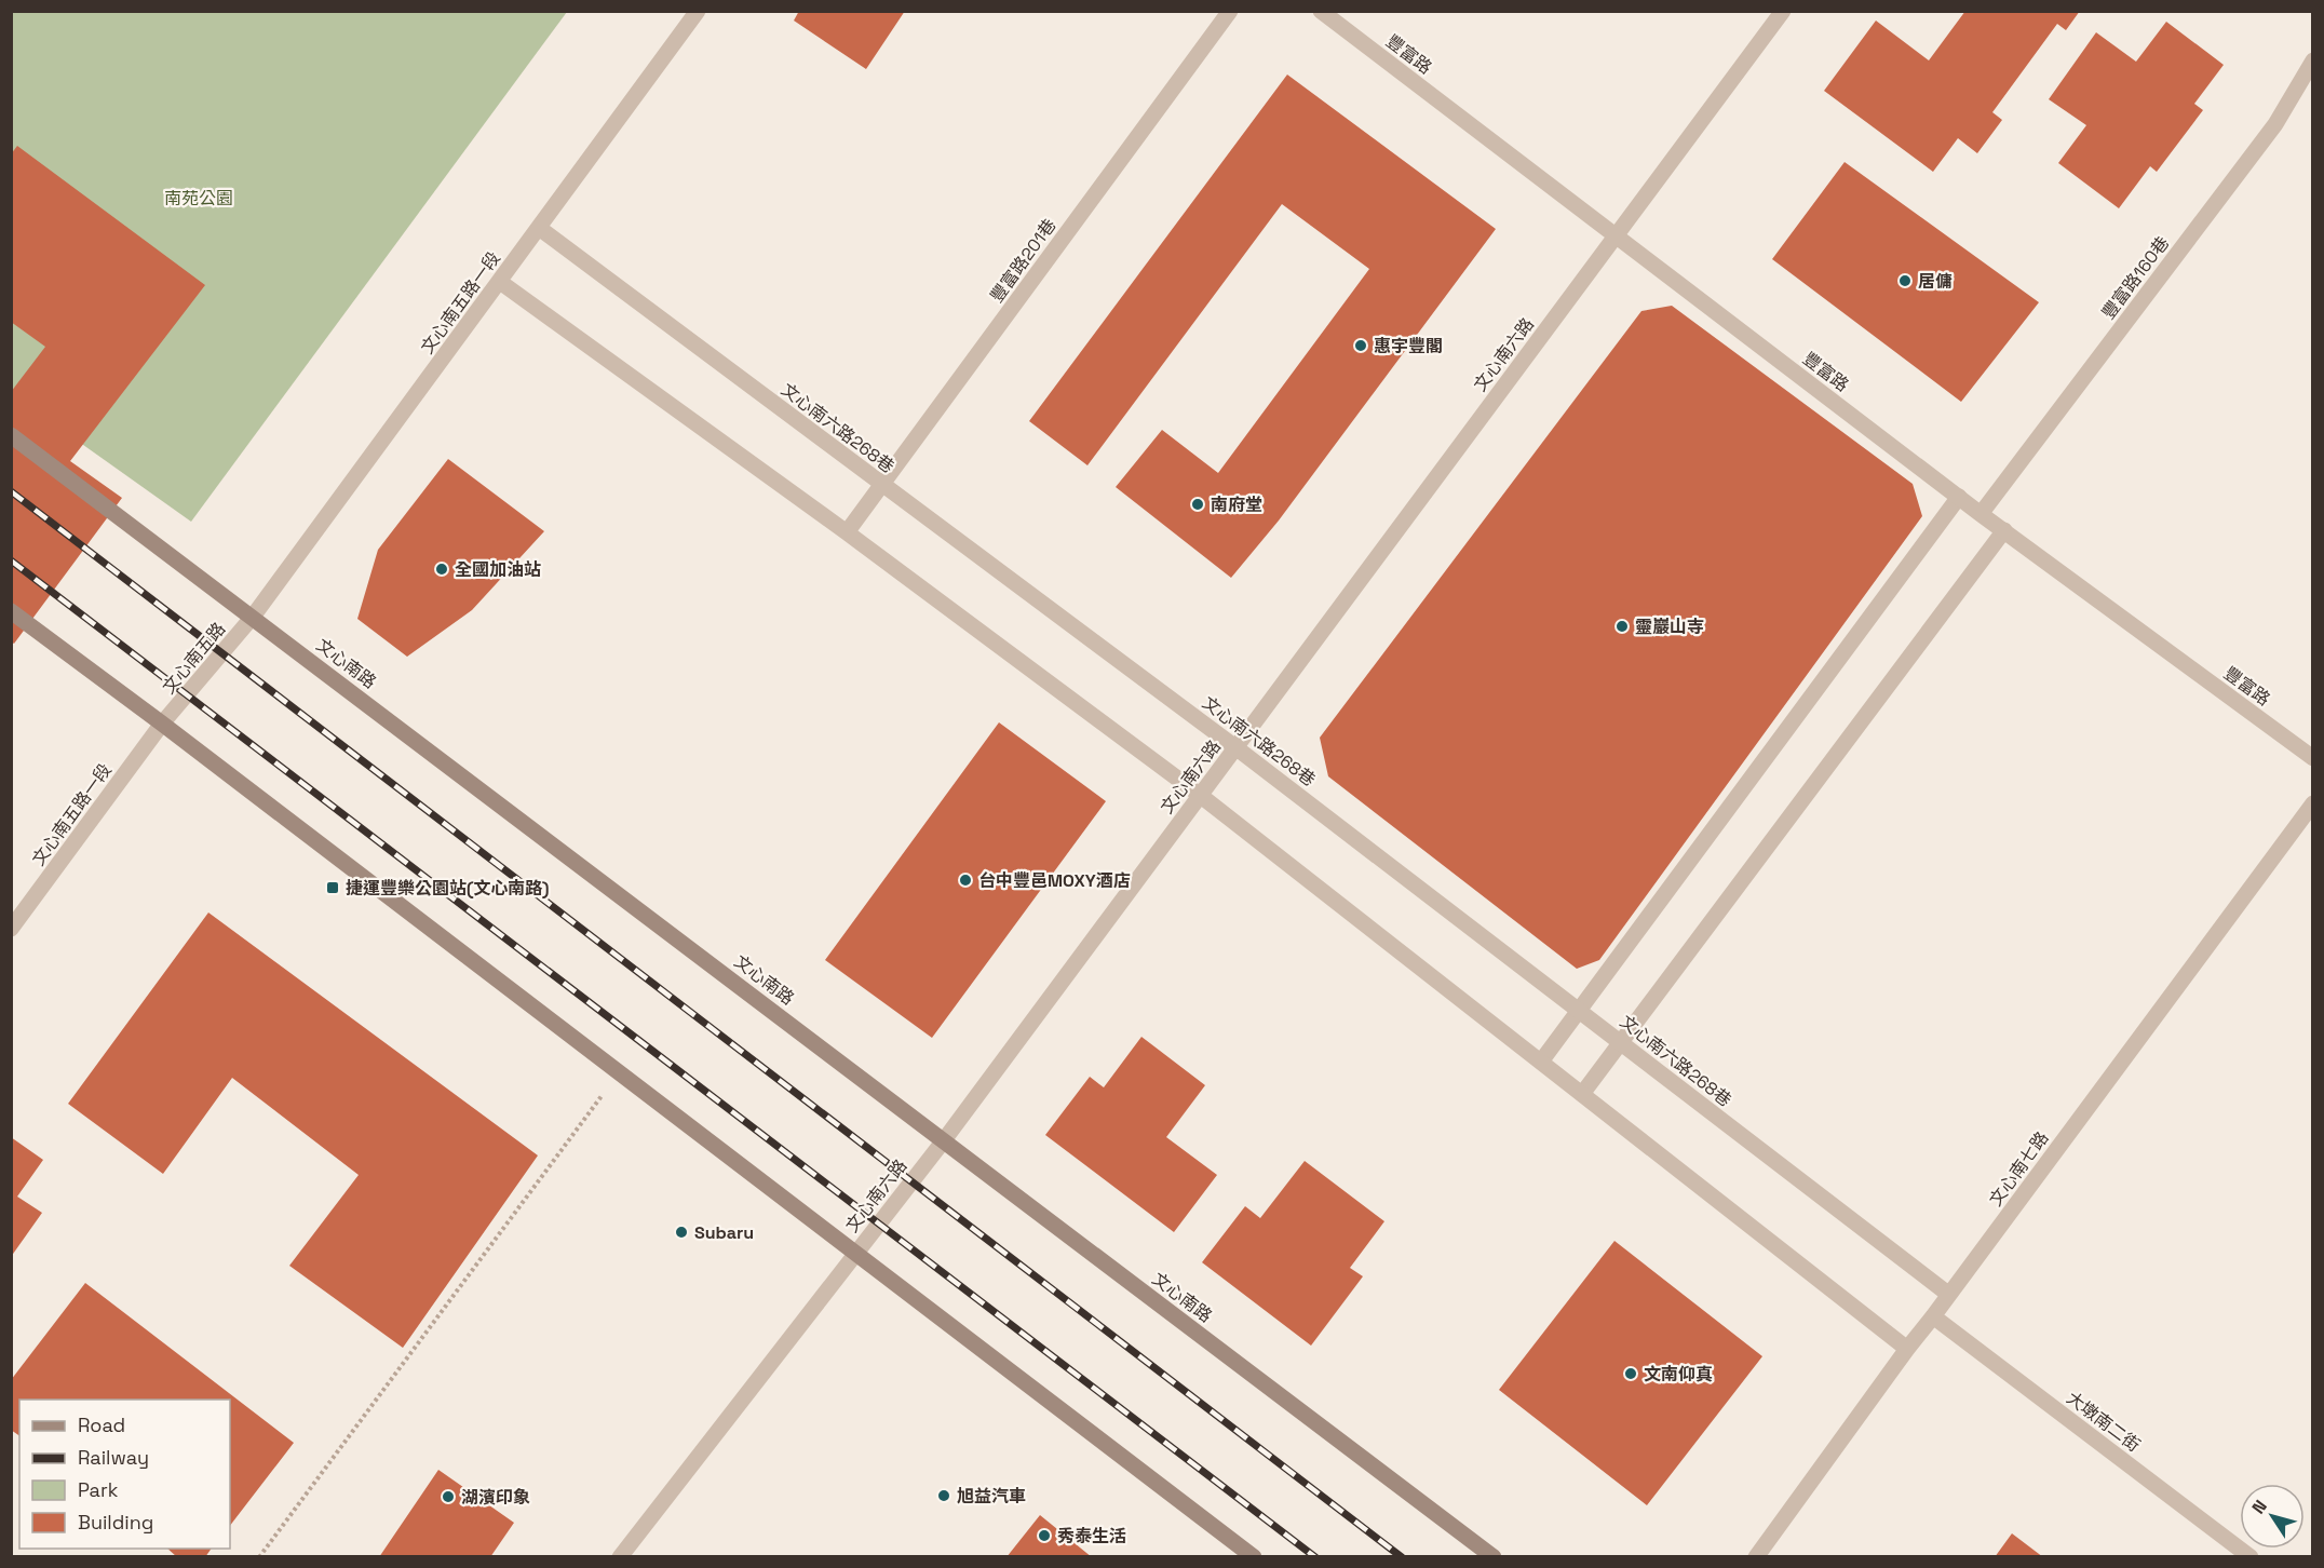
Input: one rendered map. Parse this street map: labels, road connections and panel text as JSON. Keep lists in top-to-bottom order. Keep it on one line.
{"streets":{"main road":["文心南路"],"street":["豐富路","豐富路201巷","豐富路160巷","文心南五路一段","文心南六路","文心南六路268巷","文心南五路","文心南七路","大墩南二街"]},"crossings":[["豐富路","豐富路160巷"],["豐富路","文心南六路"],["豐富路201巷","文心南六路268巷"],["文心南五路一段","文心南六路268巷"],["文心南五路一段","文心南五路"],["文心南五路一段","文心南路"],["文心南六路","文心南六路268巷"],["文心南六路","文心南路"],["文心南六路268巷","文心南七路"],["文心南五路","文心南路"],["文心南七路","大墩南二街"]],"parks":["南苑公園"],"places":{"other":["居傭","惠宇豐閣","南府堂","全國加油站","靈巖山寺","台中豐邑MOXY酒店","Subaru","文南仰真","旭益汽車","湖濱印象","秀泰生活"],"transit":["捷運豐樂公園站(文心南路)"]},"legend":["Road","Railway","Park","Building"],"north":"top left"}
